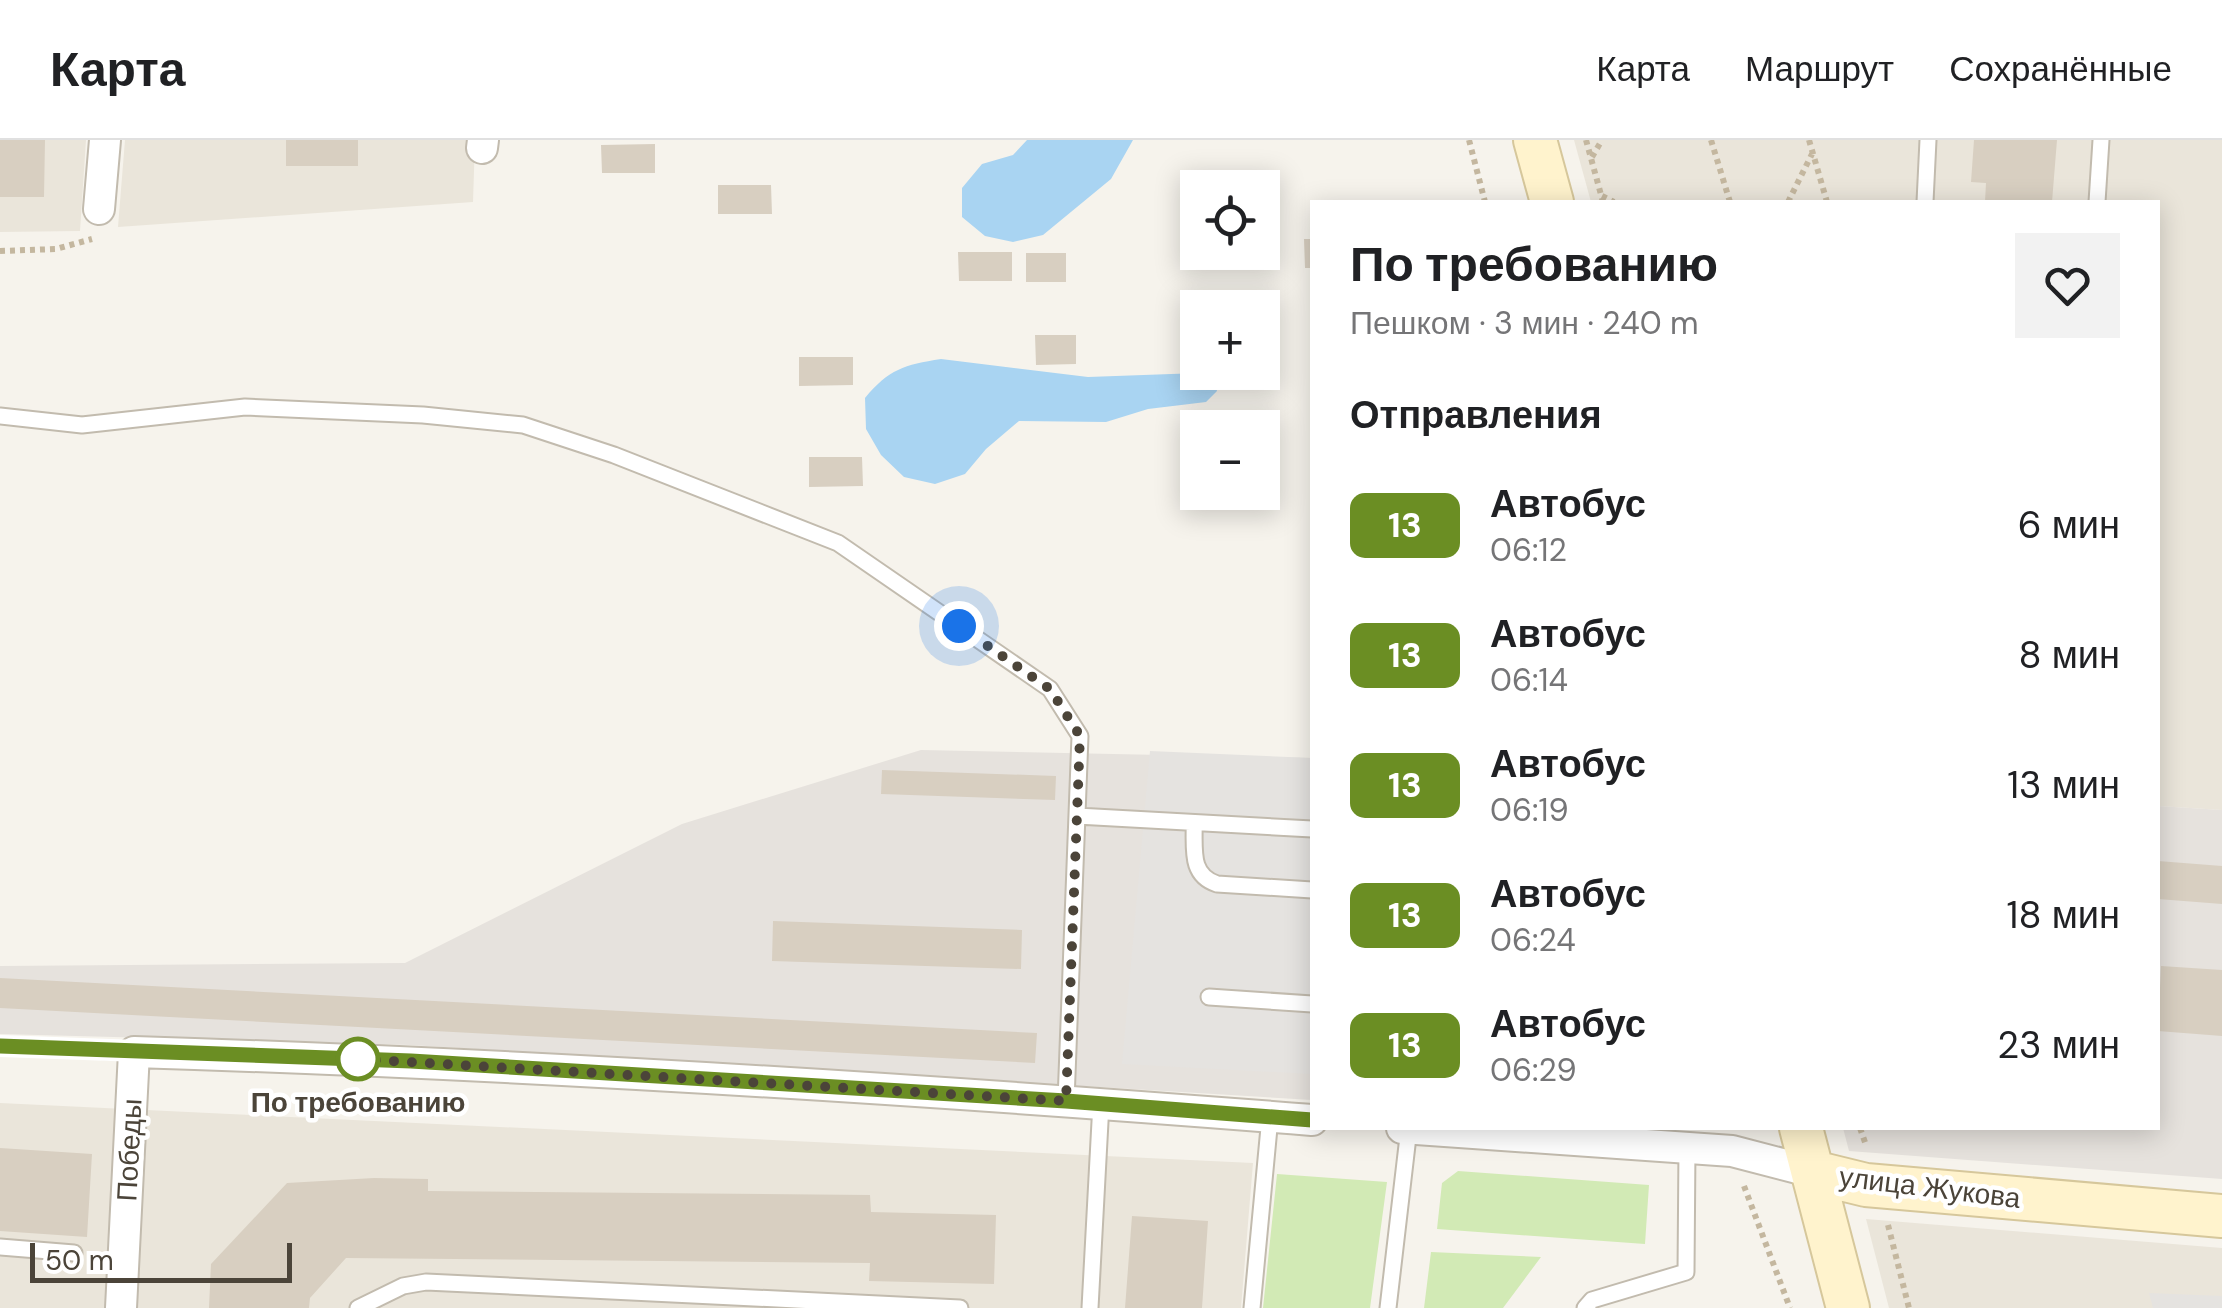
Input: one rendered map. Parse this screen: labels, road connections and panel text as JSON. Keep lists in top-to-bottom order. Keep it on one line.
{"streets":{"main road":["улица Жукова"],"street":["Победы"]},"places":["По требованию"],"lines":["bus line 13"],"scale_bar":"50 m","page":{"header":"Карта","nav":["Карта","Маршрут","Сохранённые"],"map_buttons":["+","−"],"heading":[["По требованию","Пешком · 3 мин · 240 m"],"Отправления"],"list":[{"mark":"13","name":"Автобус","note":"06:12","value":"6 мин"},{"mark":"13","name":"Автобус","note":"06:14","value":"8 мин"},{"mark":"13","name":"Автобус","note":"06:19","value":"13 мин"},{"mark":"13","name":"Автобус","note":"06:24","value":"18 мин"},{"mark":"13","name":"Автобус","note":"06:29","value":"23 мин"}],"scale":"50 m"}}
